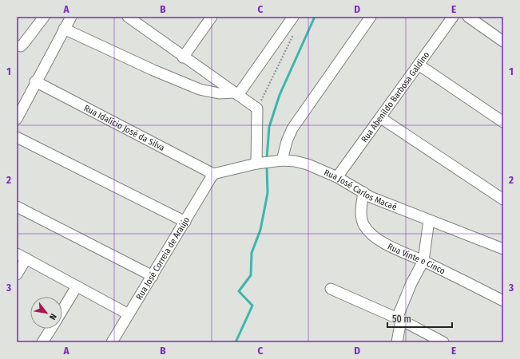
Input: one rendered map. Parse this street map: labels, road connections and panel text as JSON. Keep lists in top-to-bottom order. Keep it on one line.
{"streets":{"street":["Rua Abenildo Barbosa Galdino","Rua Idalício José da Silva","Rua José Carlos Macaé","Rua José Correia de Araújo","Rua Vinte e Cinco"]},"crossings":[["Rua Abenildo Barbosa Galdino","Rua José Carlos Macaé"],["Rua Idalício José da Silva","Rua José Carlos Macaé"],["Rua Idalício José da Silva","Rua José Correia de Araújo"],["Rua José Carlos Macaé","Rua José Correia de Araújo"],["Rua José Carlos Macaé","Rua Vinte e Cinco"]],"scale_bar":"50 m","north":"bottom right","grid":{"columns":["A","B","C","D","E"],"rows":["1","2","3"]}}
